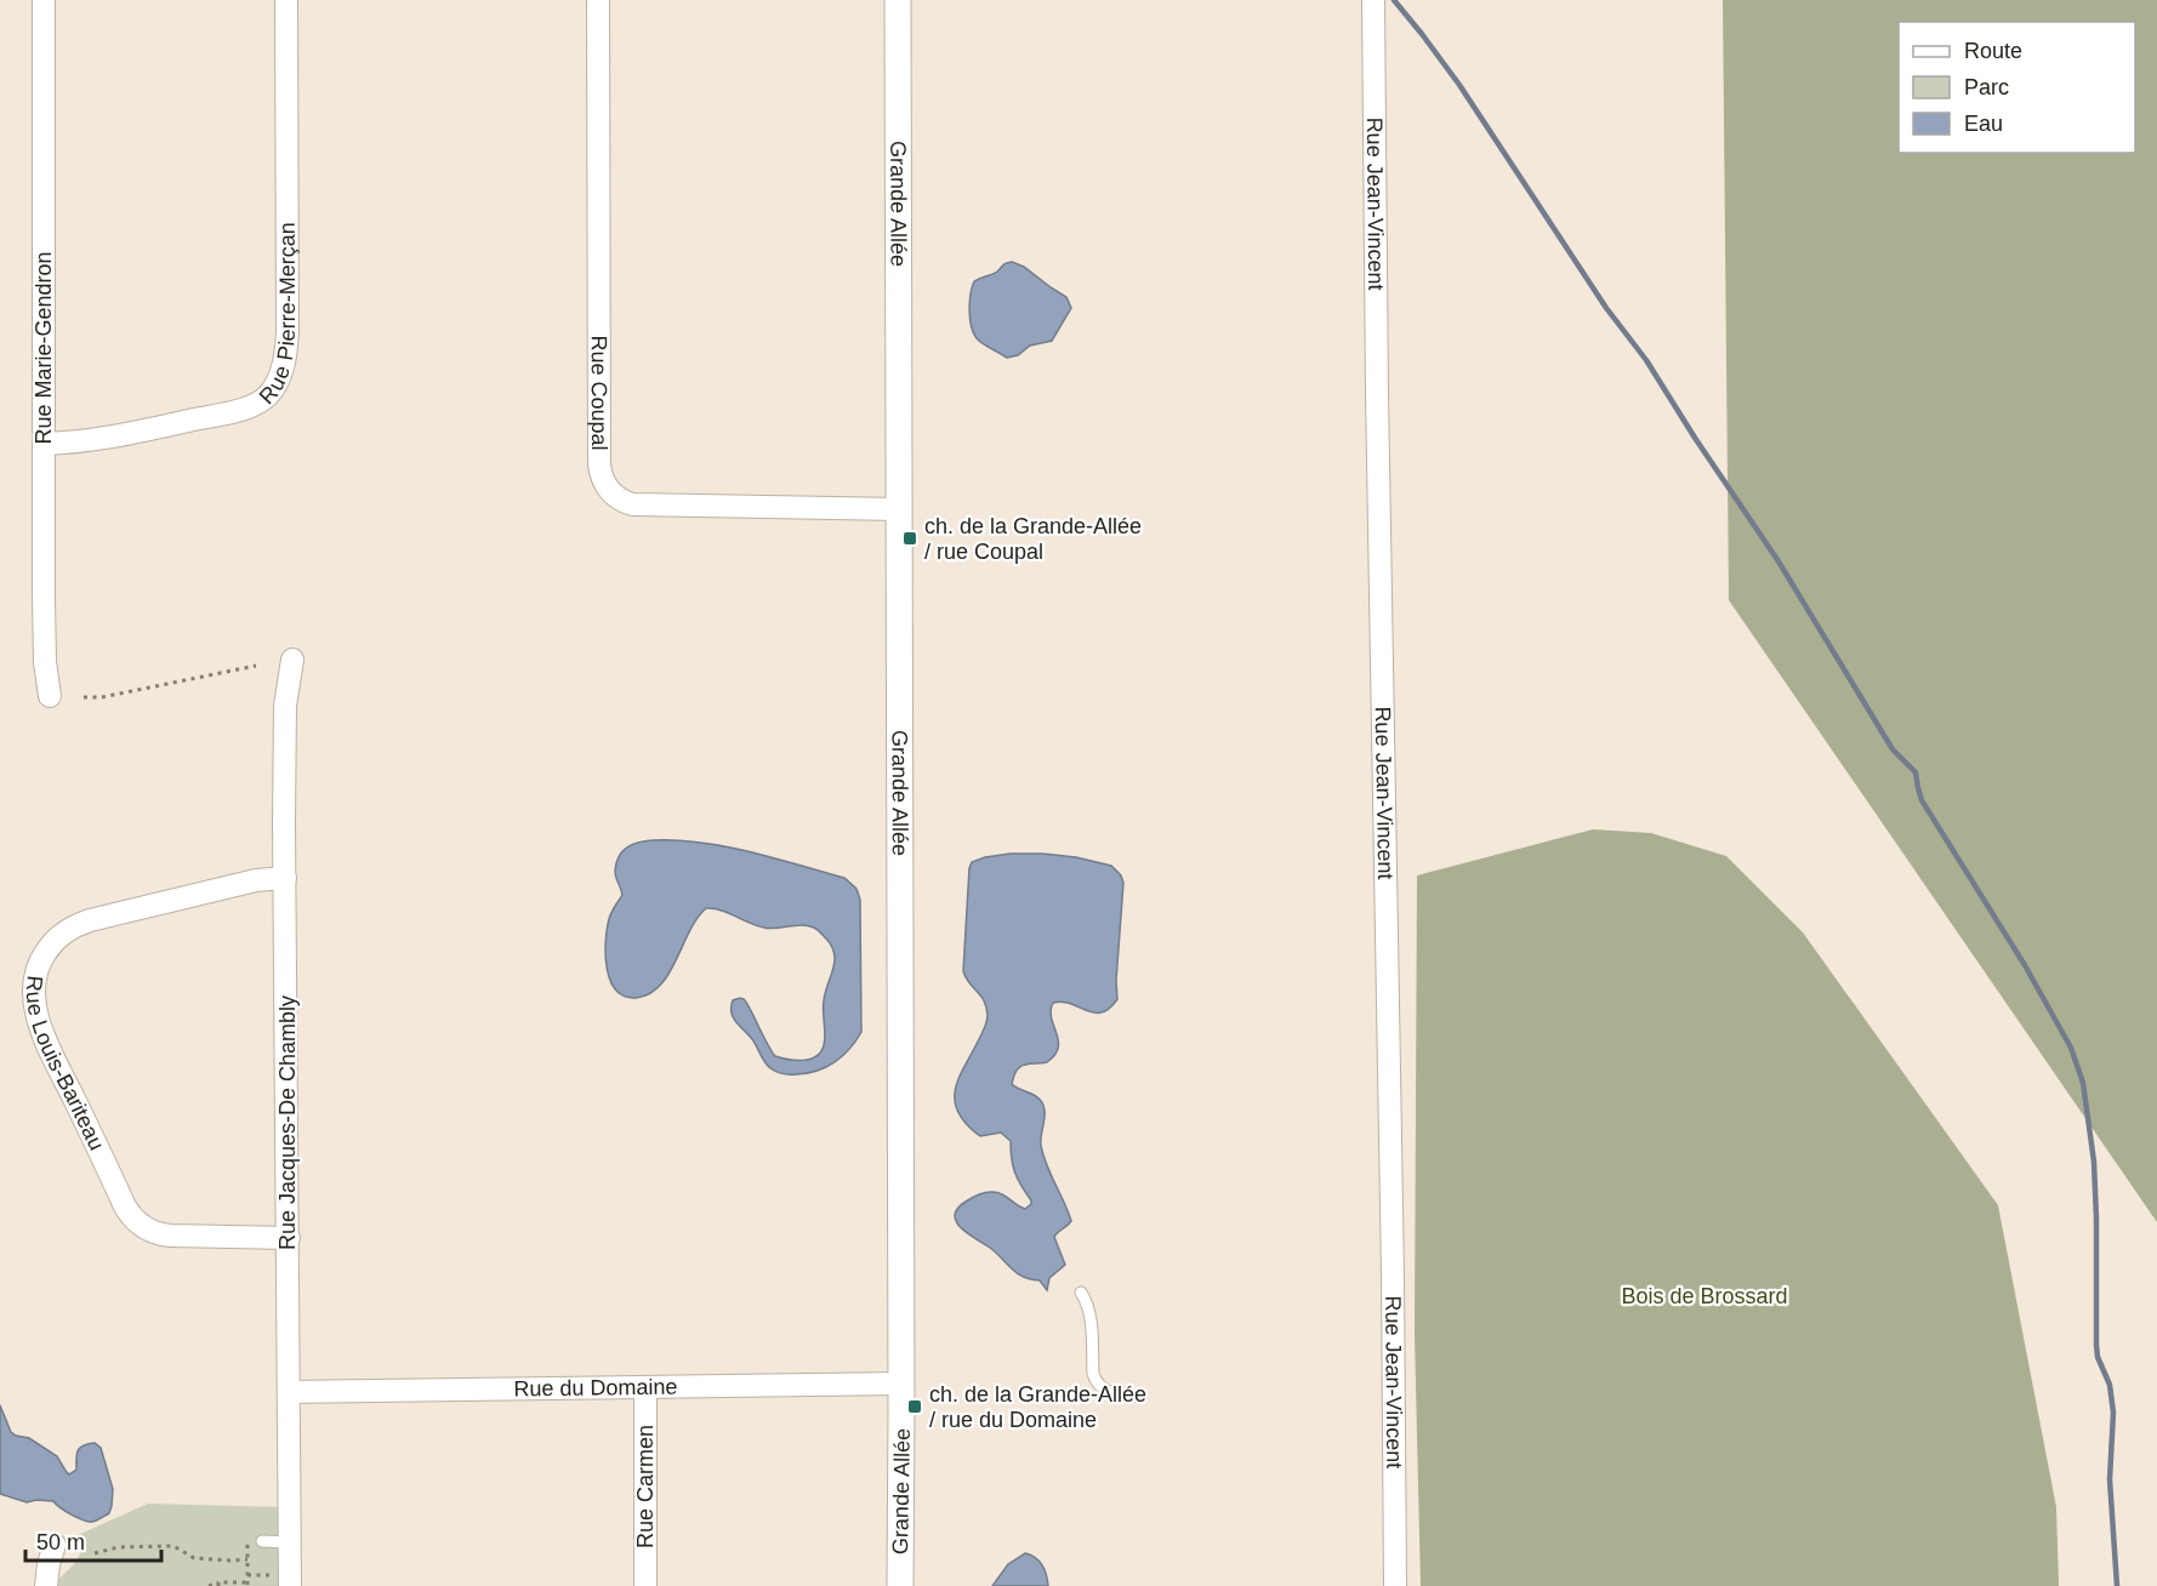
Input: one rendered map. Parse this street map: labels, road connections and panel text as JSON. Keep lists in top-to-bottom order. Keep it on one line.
{"streets":{"street":["Grande Allée","Rue Jean-Vincent","Rue Pierre-Merçan","Rue Marie-Gendron","Rue Coupal","Rue Louis-Bariteau","Rue Jacques-De Chambly","Rue du Domaine","Rue Carmen"]},"crossings":[["Grande Allée","Rue Coupal"],["Grande Allée","Rue du Domaine"],["Rue Pierre-Merçan","Rue Marie-Gendron"],["Rue Louis-Bariteau","Rue Jacques-De Chambly"],["Rue Jacques-De Chambly","Rue du Domaine"],["Rue du Domaine","Rue Carmen"]],"parks":["Bois de Brossard"],"places":{"transit":["ch. de la Grande-Allée / rue Coupal","ch. de la Grande-Allée / rue du Domaine"]},"legend":["Route","Parc","Eau"],"scale_bar":"50 m"}
